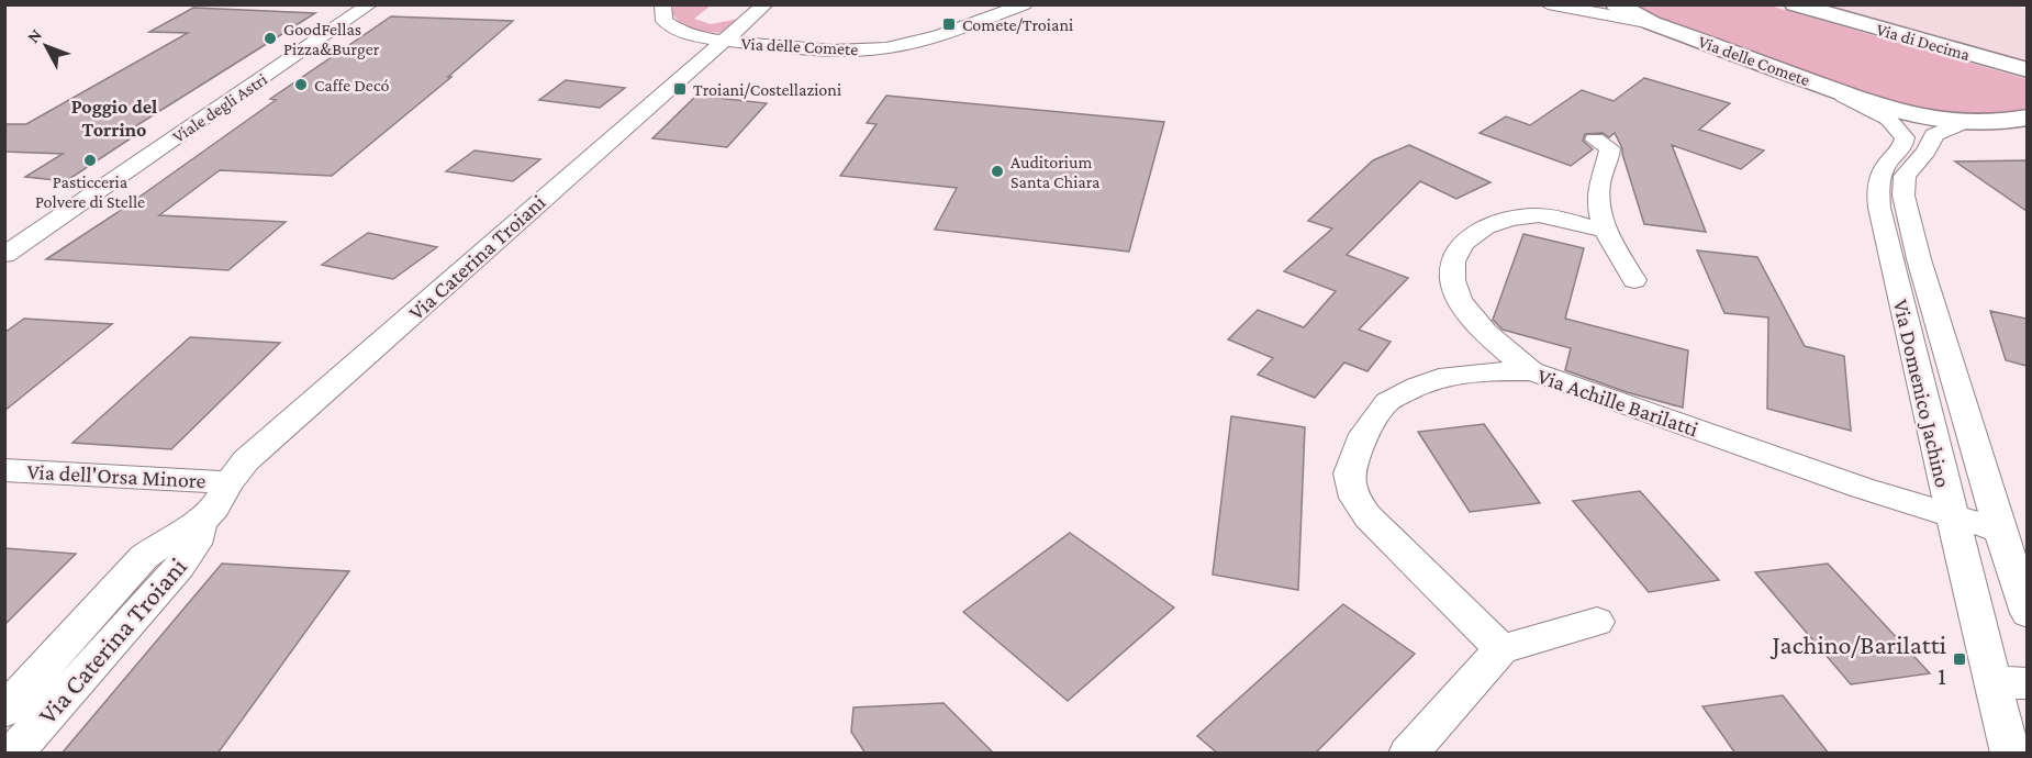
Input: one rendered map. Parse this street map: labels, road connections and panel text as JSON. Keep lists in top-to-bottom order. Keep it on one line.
{"streets":{"main road":["Via di Decima","Via delle Comete","Via Domenico Jachino"],"street":["Viale degli Astri","Via Caterina Troiani","Via Achille Barilatti","Via dell'Orsa Minore"]},"crossings":[["Via delle Comete","Via Caterina Troiani"],["Via delle Comete","Via Domenico Jachino"],["Via Caterina Troiani","Via dell'Orsa Minore"],["Via Domenico Jachino","Via Achille Barilatti"]],"districts":["Poggio del Torrino"],"places":{"transit":["Comete/Troiani","Troiani/Costellazioni","Jachino/Barilatti 1"],"other":["GoodFellas Pizza&Burger","Caffe Decó","Pasticceria Polvere di Stelle","Auditorium Santa Chiara"]},"north":"top left"}
